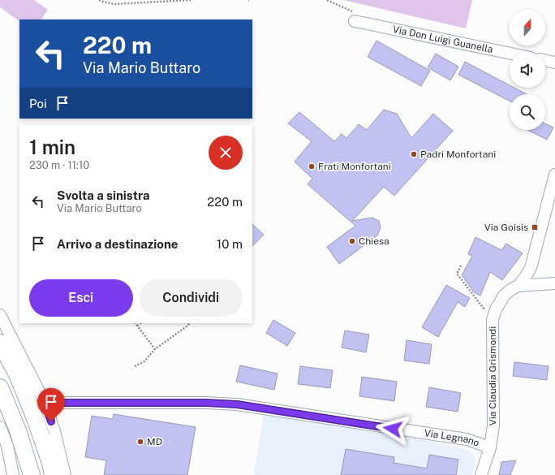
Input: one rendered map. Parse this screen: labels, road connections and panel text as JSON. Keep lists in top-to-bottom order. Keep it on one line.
{"streets":{"street":["Via Don Luigi Guanella","Via Claudia Grismondi","Via Legnano"]},"crossings":[["Via Claudia Grismondi","Via Legnano"]],"places":{"other":["Padri Monfortani","Frati Monfortani","Chiesa","MD"],"transit":["Via Goisis"]},"north":"top","page":{"turn":["220 m","Via Mario Buttaro"],"then":"Poi","heading":["1 min","230 m · 11:10"],"list":[{"name":"Svolta a sinistra","note":"Via Mario Buttaro","value":"220 m"},{"name":"Arrivo a destinazione","value":"10 m"}],"buttons":["Esci","Condividi"]}}
